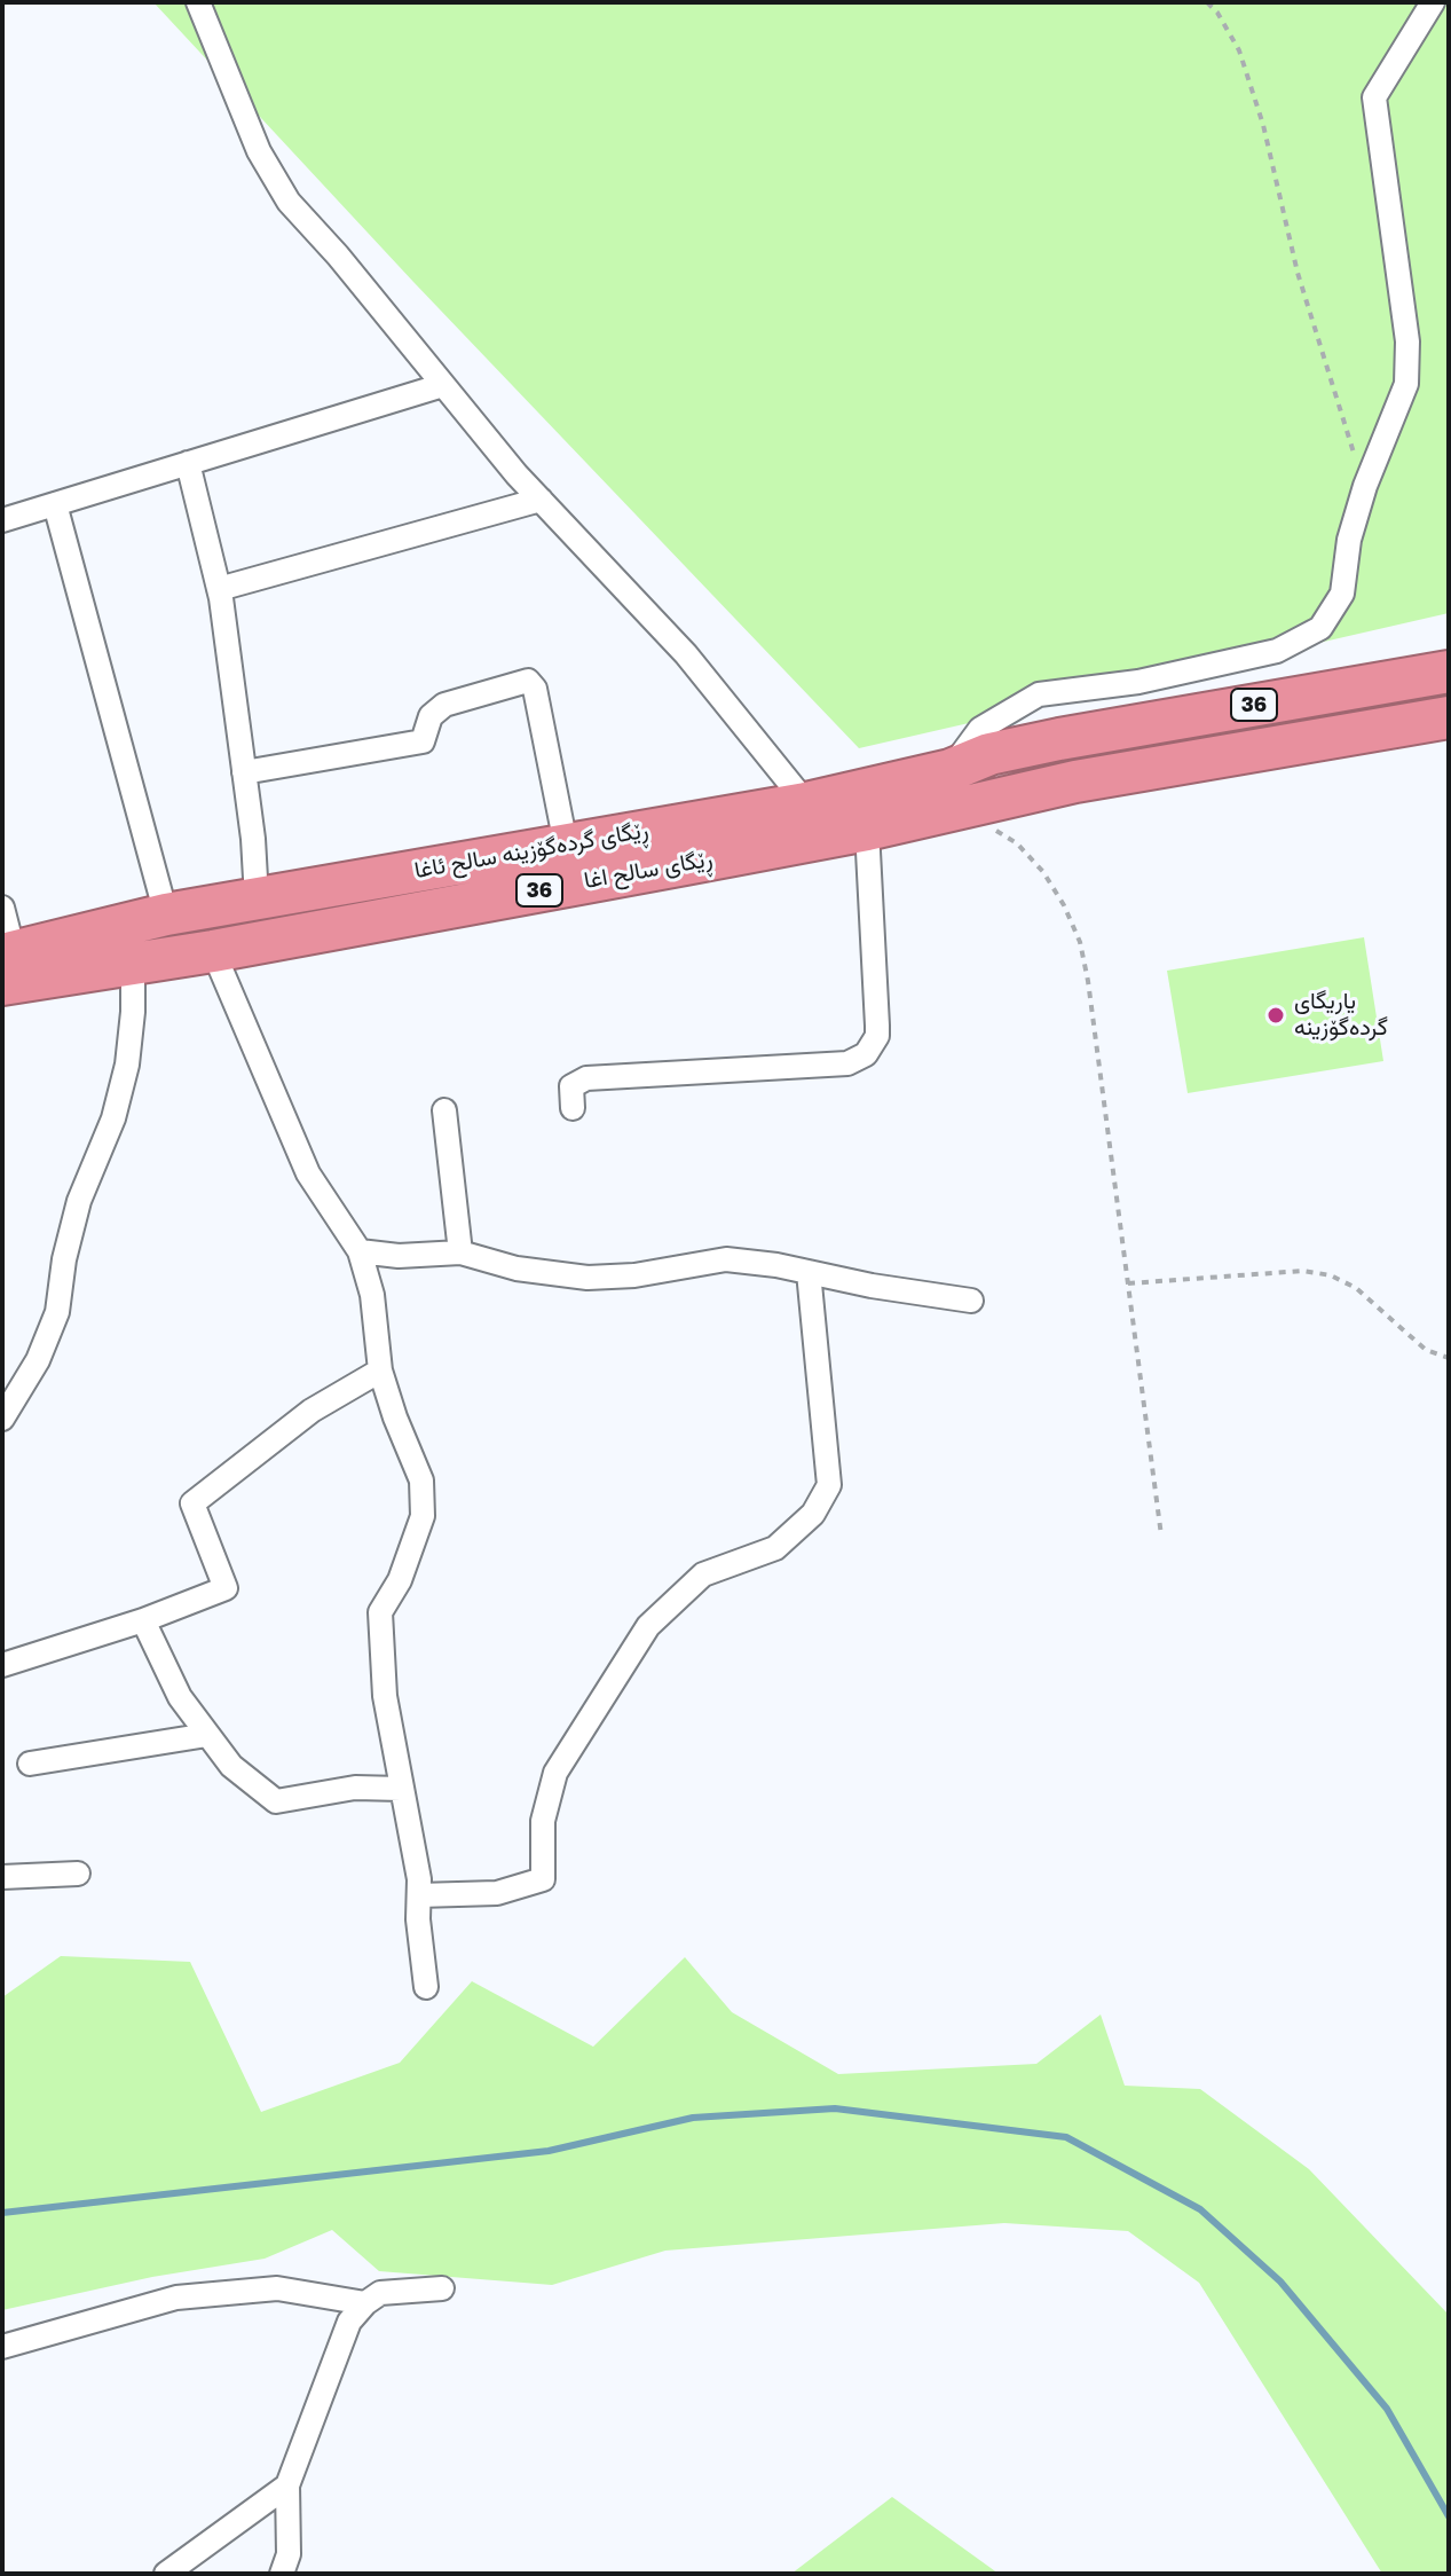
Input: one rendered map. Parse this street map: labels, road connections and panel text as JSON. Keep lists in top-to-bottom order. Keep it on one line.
{"streets":{"highway":["36","ڕێگای گردەگۆزینە سالح ئاغا","ڕێگای سالح اغا"]},"crossings":[["ڕێگای گردەگۆزینە سالح ئاغا","ڕێگای سالح اغا"]],"places":["یاریگای گردەگۆزینە"]}
